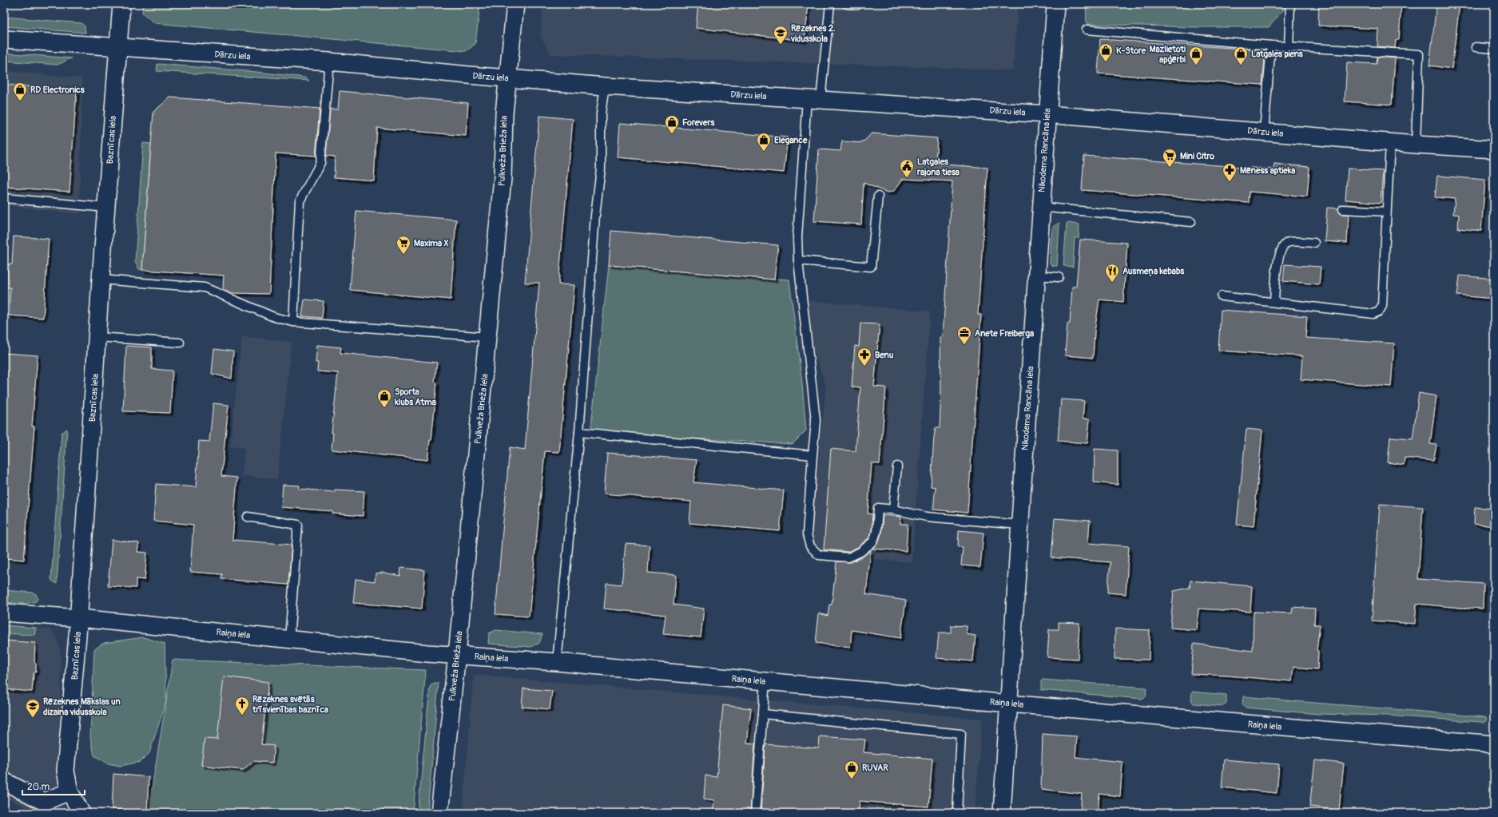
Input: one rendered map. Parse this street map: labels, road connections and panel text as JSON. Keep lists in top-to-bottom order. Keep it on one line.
{"streets":{"street":["Dārzu iela","Baznīcas iela","Nikodema Rancāna iela","Pulkveža Brieža iela","Raiņa iela"]},"crossings":[["Dārzu iela","Baznīcas iela"],["Dārzu iela","Nikodema Rancāna iela"],["Dārzu iela","Pulkveža Brieža iela"],["Baznīcas iela","Raiņa iela"],["Nikodema Rancāna iela","Raiņa iela"],["Pulkveža Brieža iela","Raiņa iela"]],"places":{"school or university":["Rēzeknes 2. vidusskola","Rēzeknes Mākslas un dizaina vidusskola"],"shop":["K-Store","Mazlietoti apģērbi","Latgales piens","RD Electronics","Forevers","Elegance","Sporta klubs Atma","RUVAR"],"supermarket":["Mini Citro","Maxima X"],"public building":["Latgales rajona tiesa"],"pharmacy":["Mēness aptieka","Benu"],"restaurant":["Ausmeņa kebabs"],"office":["Anete Freiberga"],"church":["Rēzeknes svētās trīsvienības baznīca"]},"scale_bar":"20 m"}
